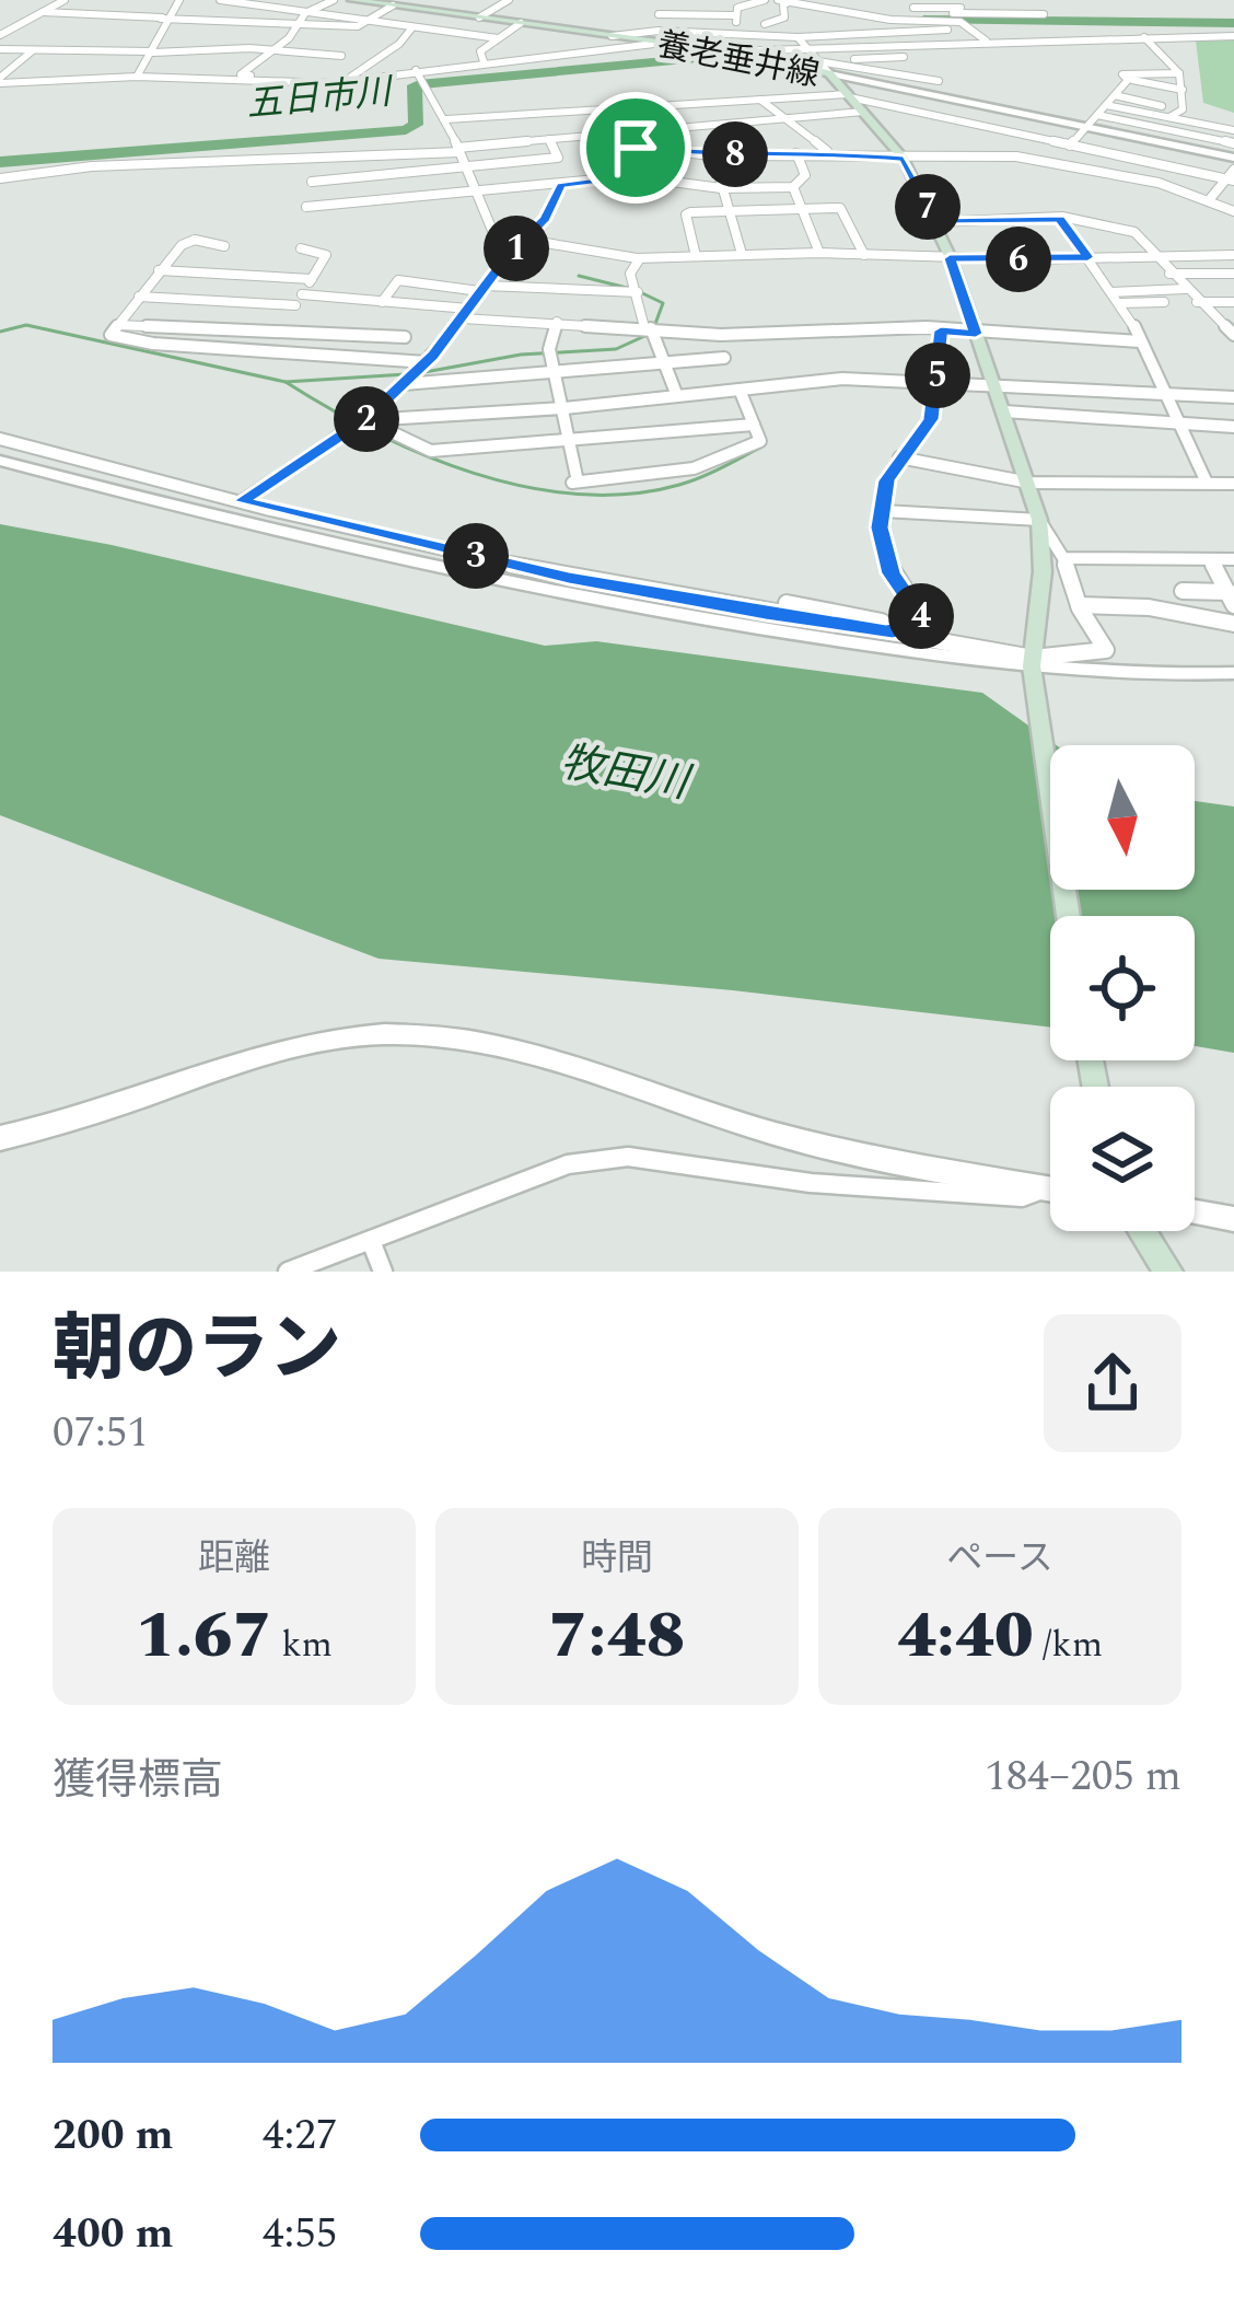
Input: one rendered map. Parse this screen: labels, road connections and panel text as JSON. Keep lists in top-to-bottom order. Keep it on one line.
{"streets":{"main road":["養老垂井線"]},"water":["五日市川","牧田川"],"north":"bottom","page":{"pins":["8","7","1","6","5","2","3","4"],"heading":["朝のラン","07:51"],"stats":[["距離","1.67 km"],["時間","7:48"],["ペース","4:40 /km"]],"chart":["獲得標高","184–205 m"],"list":[{"name":"200 m","note":"4:27"},{"name":"400 m","note":"4:55"}]}}
